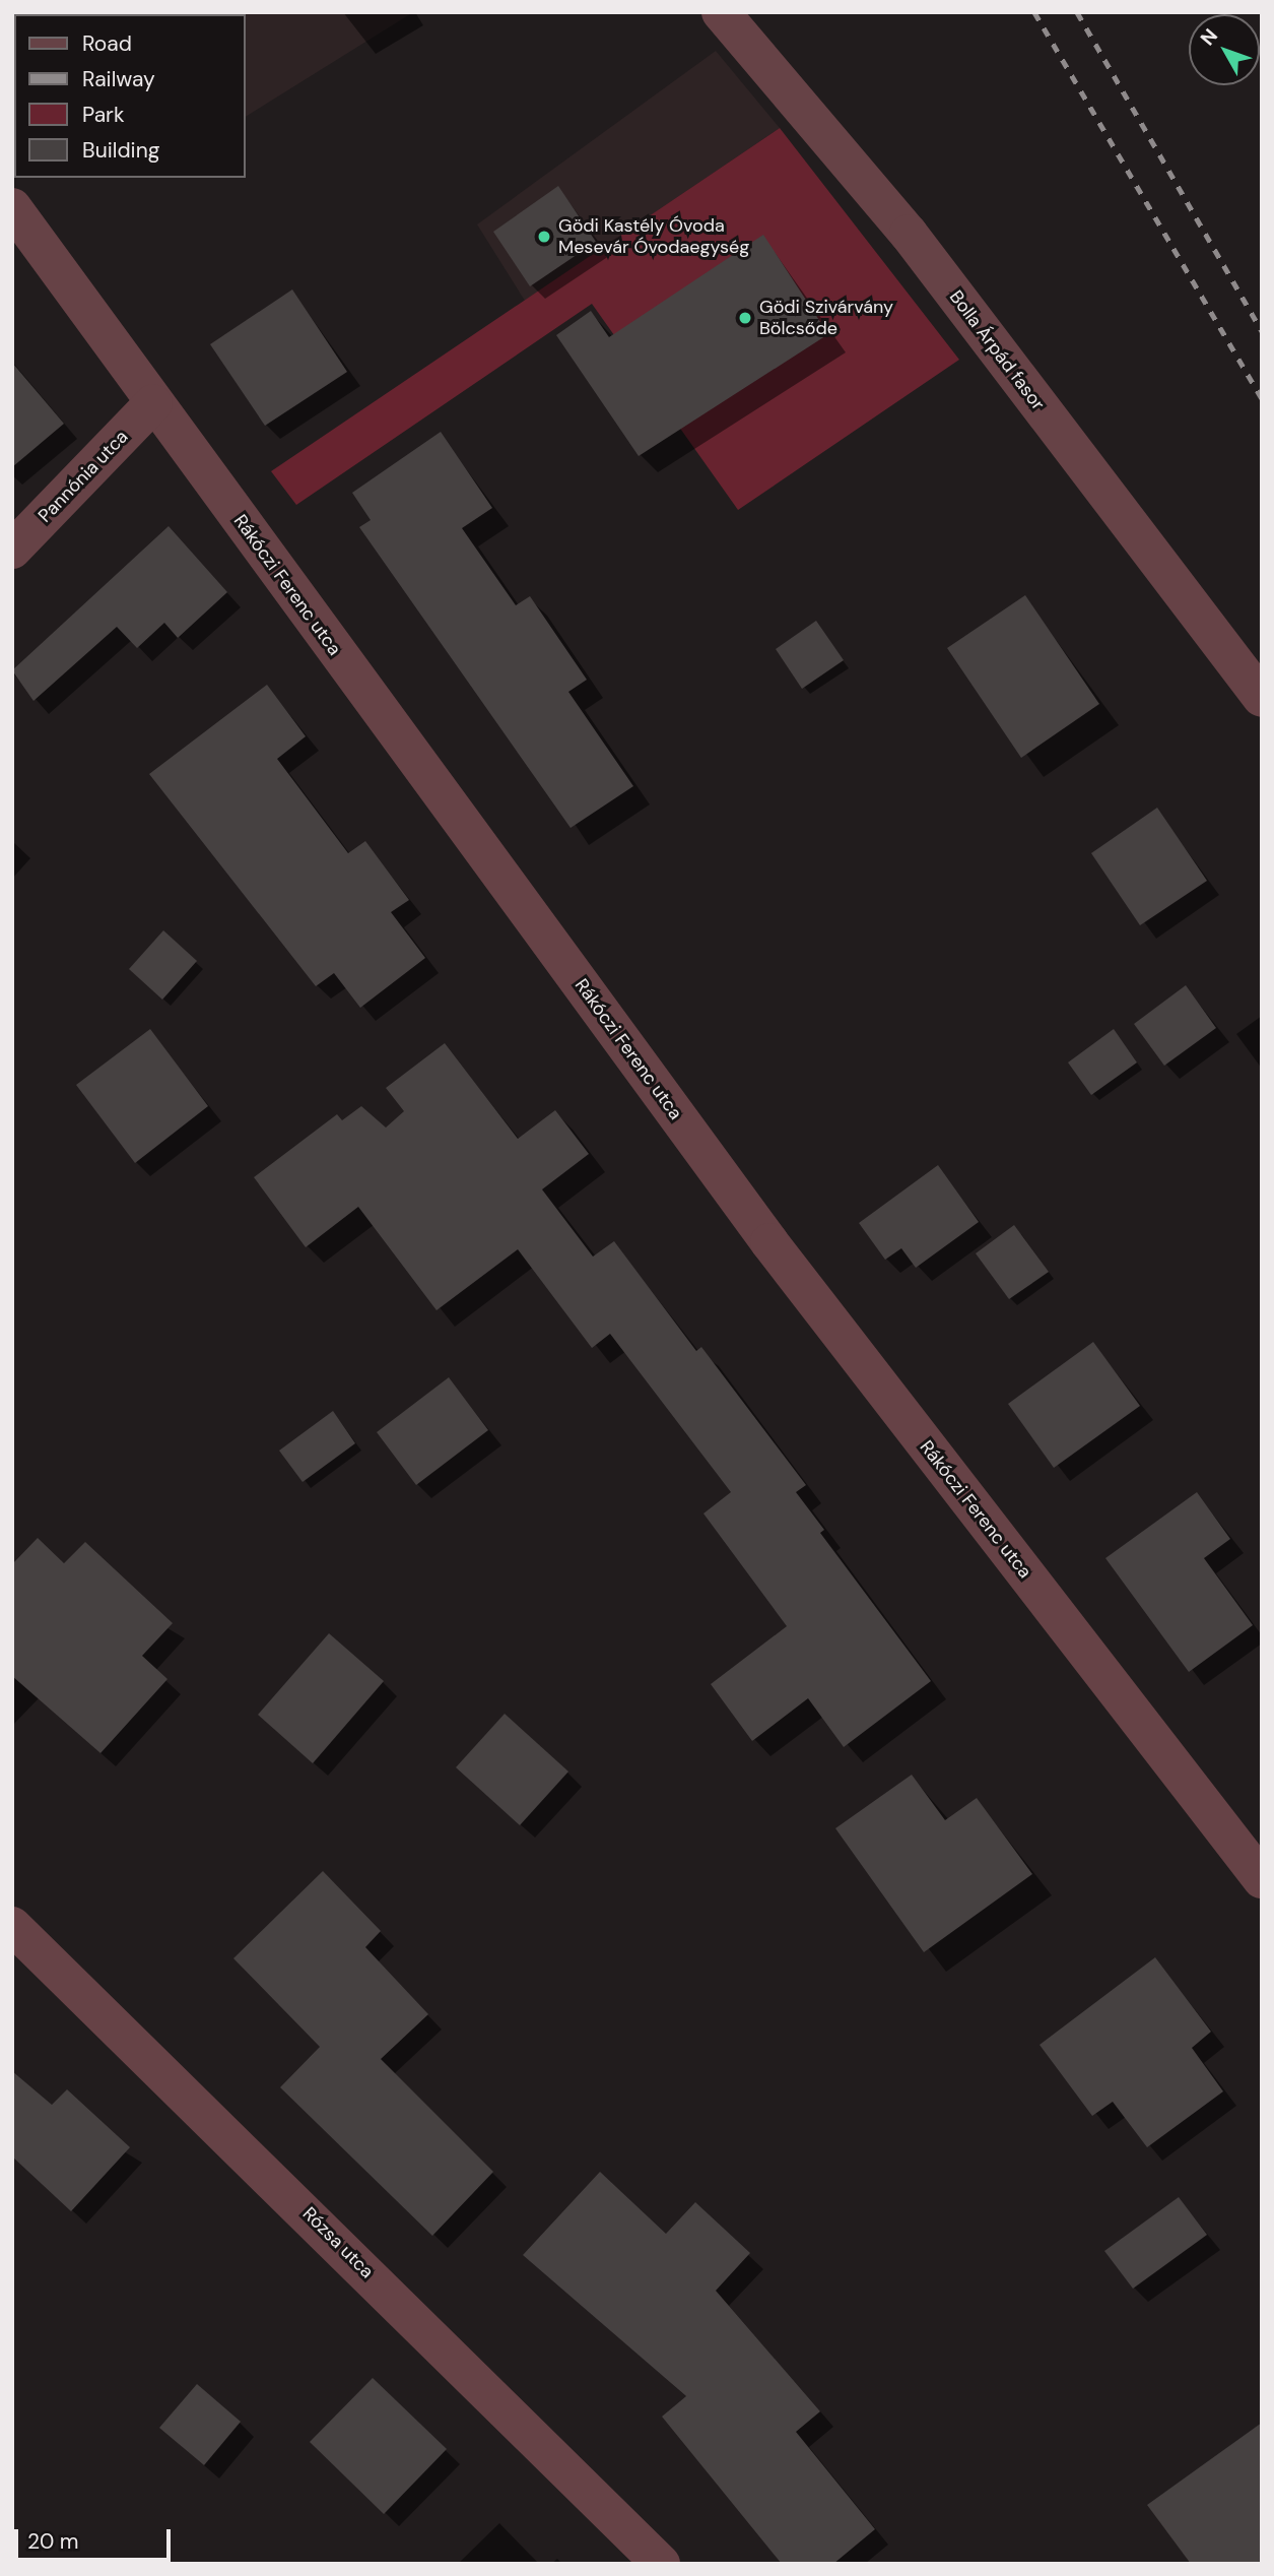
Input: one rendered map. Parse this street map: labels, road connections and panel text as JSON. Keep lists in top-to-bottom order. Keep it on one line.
{"streets":{"street":["Bolla Árpád fasor","Pannónia utca","Rákóczi Ferenc utca","Rózsa utca"]},"crossings":[["Pannónia utca","Rákóczi Ferenc utca"]],"places":["Gödi Kastély Óvoda Mesevár Óvodaegység","Gödi Szivárvány Bölcsőde"],"legend":["Road","Railway","Park","Building"],"scale_bar":"20 m","north":"top left"}
